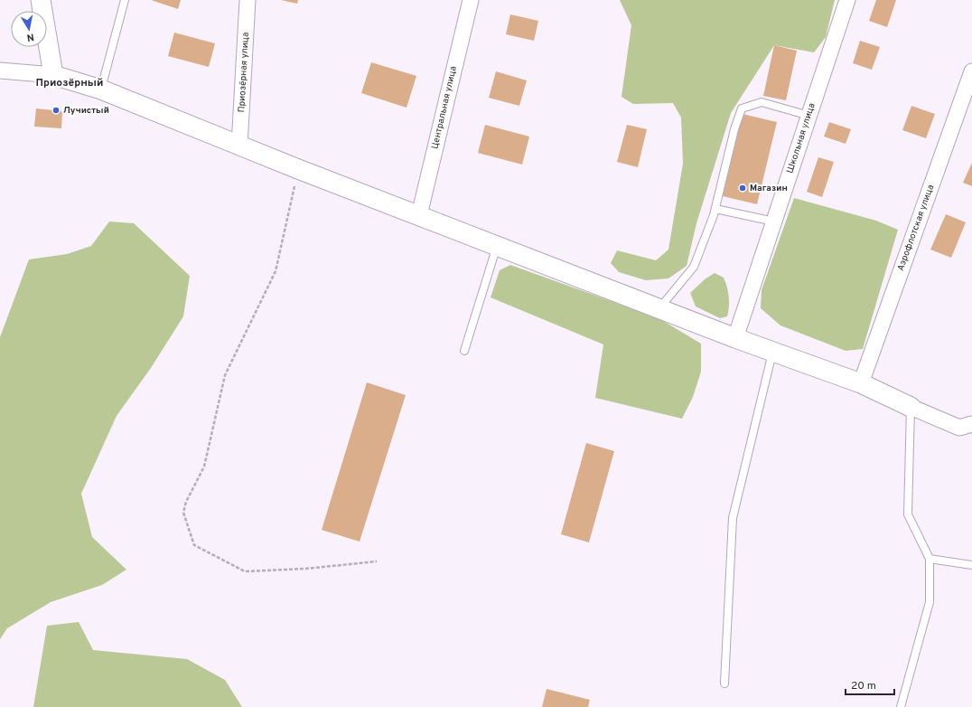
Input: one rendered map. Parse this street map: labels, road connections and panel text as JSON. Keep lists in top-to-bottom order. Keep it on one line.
{"streets":{"street":["Приозёрная улица","Центральная улица","Школьная улица","Аэрофлотская улица"]},"districts":["Приозёрный"],"places":["Лучистый","Магазин"],"scale_bar":"20 m","north":"bottom"}
